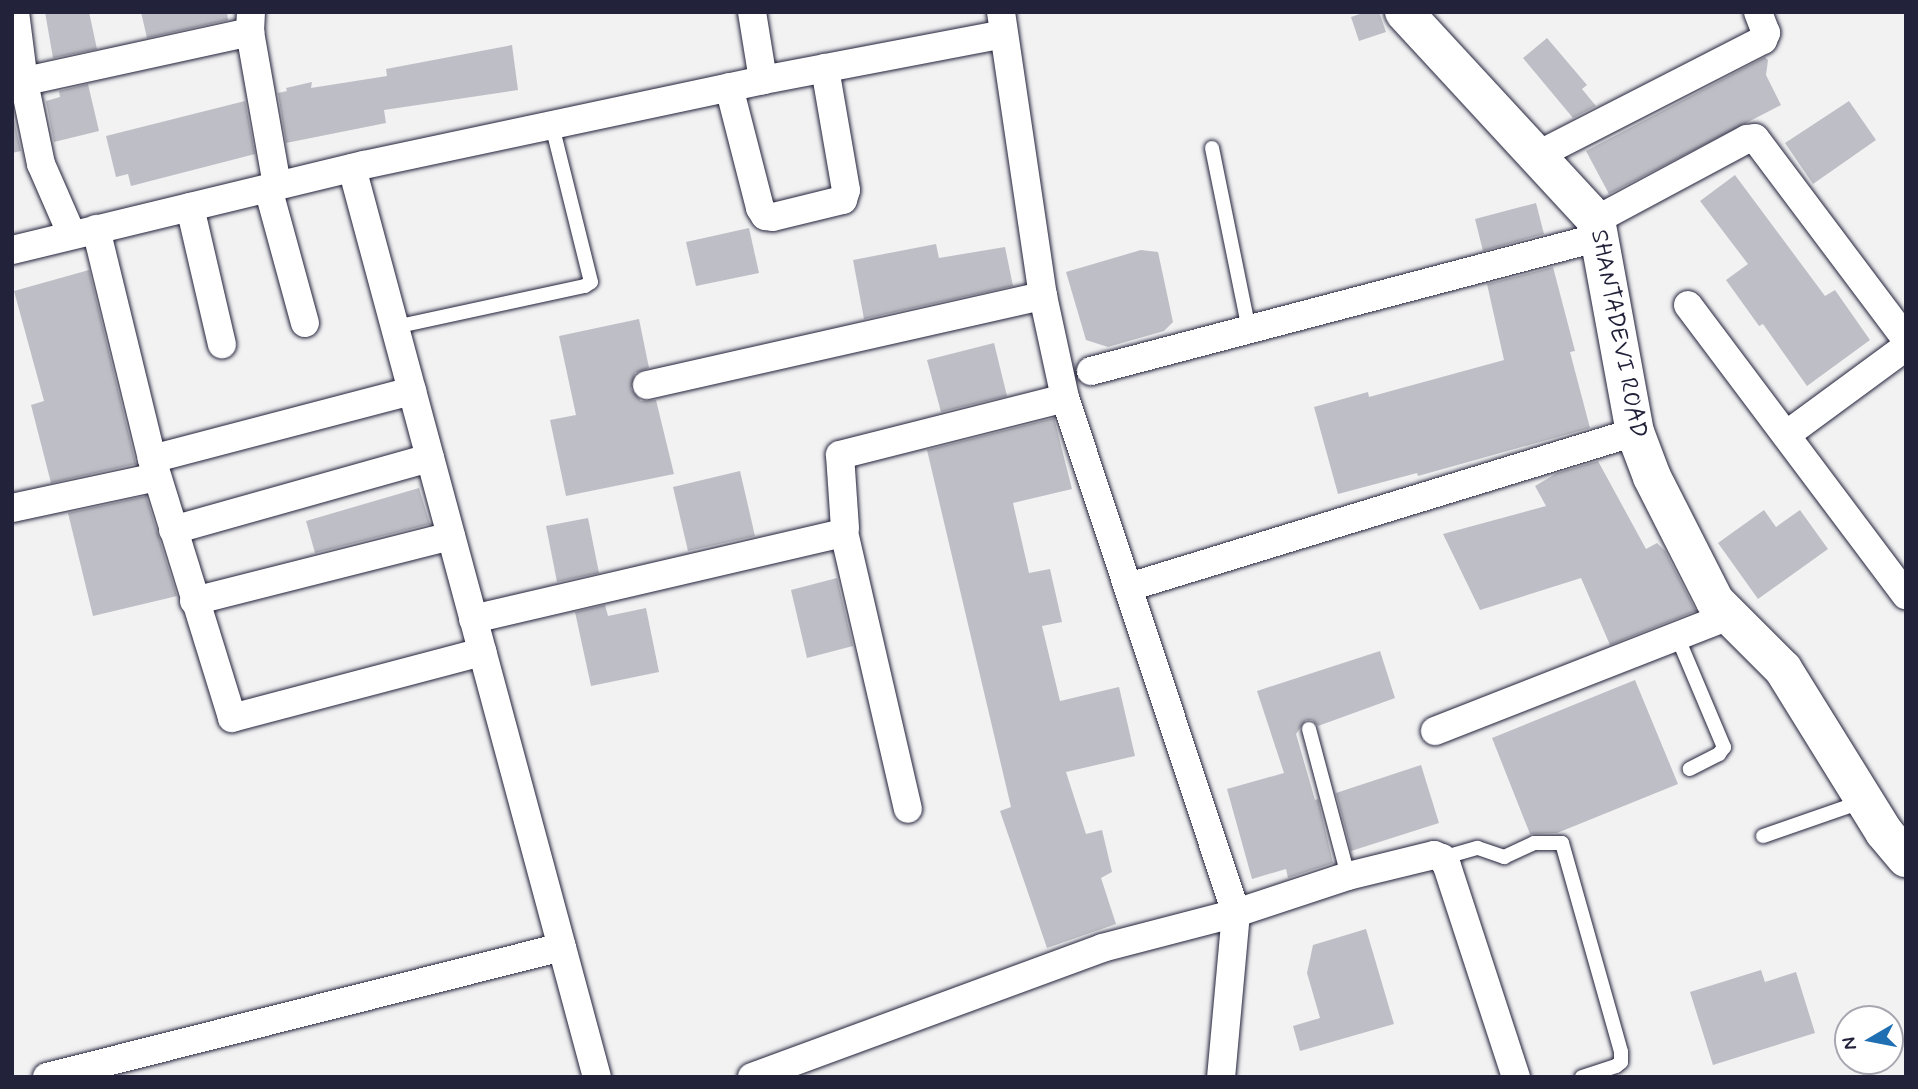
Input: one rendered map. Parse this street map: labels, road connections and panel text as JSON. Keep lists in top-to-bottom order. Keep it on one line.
{"streets":{"street":["SHANTADEVI ROAD"]},"north":"left"}
